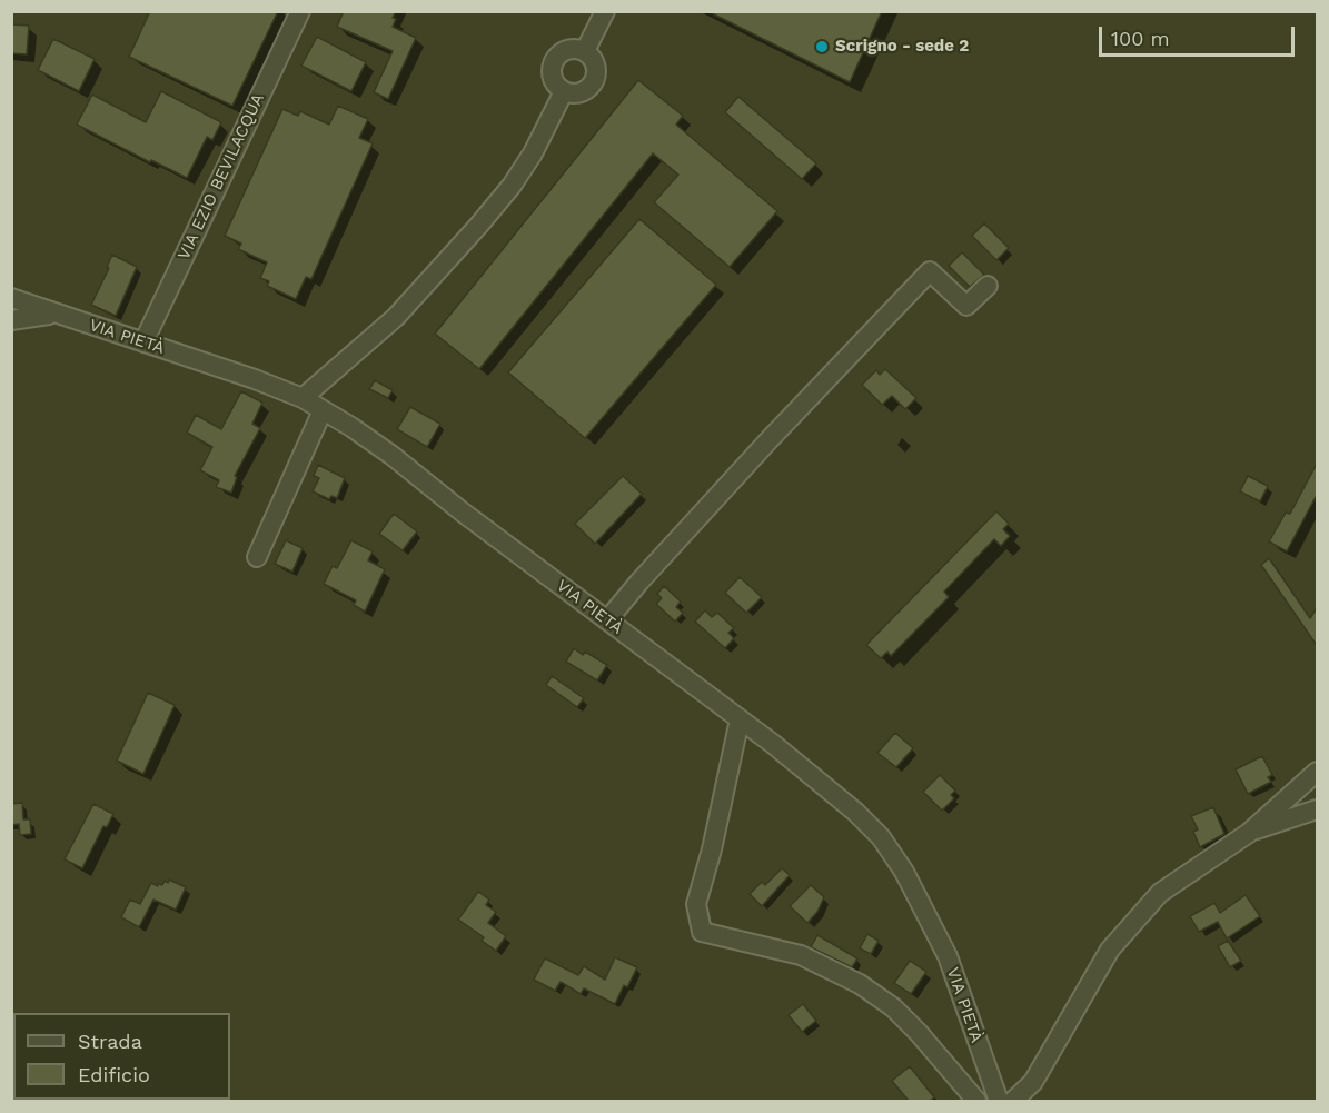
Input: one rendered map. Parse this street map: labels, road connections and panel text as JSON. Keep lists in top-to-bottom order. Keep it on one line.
{"streets":{"street":["VIA EZIO BEVILACQUA","VIA PIETÀ"]},"crossings":[["VIA EZIO BEVILACQUA","VIA PIETÀ"]],"places":["Scrigno - sede 2"],"legend":["Strada","Edificio"],"scale_bar":"100 m"}
